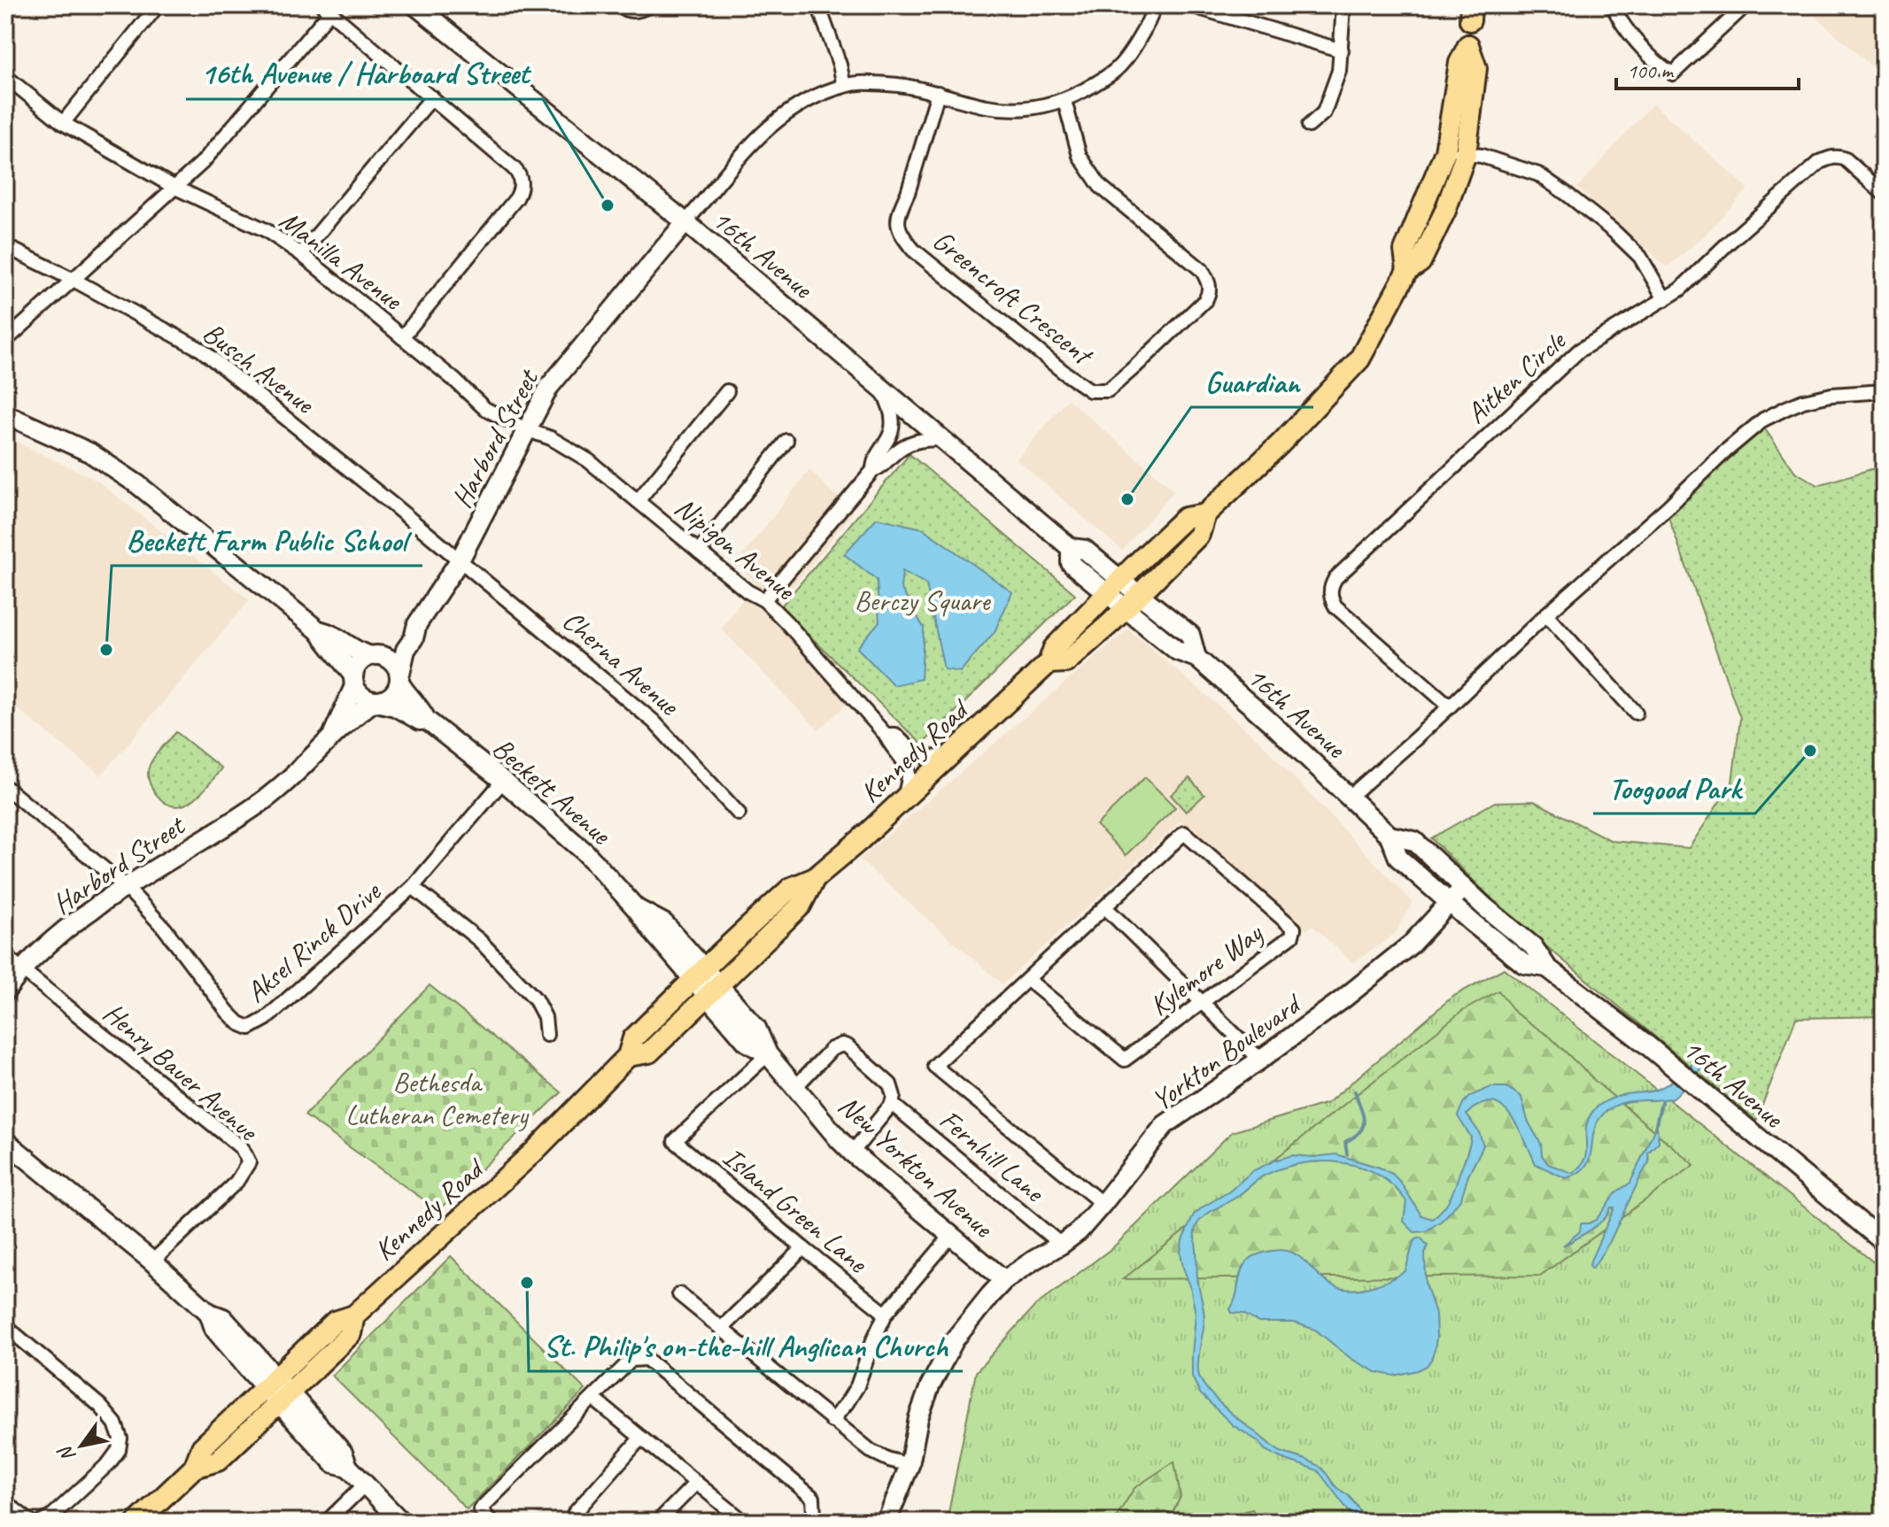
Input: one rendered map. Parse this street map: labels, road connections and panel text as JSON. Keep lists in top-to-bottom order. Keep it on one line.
{"streets":{"main road":["Kennedy Road"],"street":["16th Avenue","Manilla Avenue","Greencroft Crescent","Busch Avenue","Aitken Circle","Harbord Street","Nipigon Avenue","Cherna Avenue","Beckett Avenue","Aksel Rinck Drive","Kylemore Way","Yorkton Boulevard","Henry Bauer Avenue","Fernhill Lane","New Yorkton Avenue","Island Green Lane"]},"crossings":[["16th Avenue","Harbord Street"],["16th Avenue","Kennedy Road"],["16th Avenue","Yorkton Boulevard"],["Manilla Avenue","Harbord Street"],["Manilla Avenue","Nipigon Avenue"],["Busch Avenue","Harbord Street"],["Busch Avenue","Cherna Avenue"],["Harbord Street","Nipigon Avenue"],["Harbord Street","Cherna Avenue"],["Harbord Street","Beckett Avenue"],["Harbord Street","Aksel Rinck Drive"],["Harbord Street","Henry Bauer Avenue"],["Nipigon Avenue","Kennedy Road"],["Kennedy Road","Beckett Avenue"],["Kennedy Road","New Yorkton Avenue"],["Beckett Avenue","Aksel Rinck Drive"],["Beckett Avenue","New Yorkton Avenue"],["Kylemore Way","Yorkton Boulevard"],["Yorkton Boulevard","Fernhill Lane"],["Yorkton Boulevard","New Yorkton Avenue"],["Fernhill Lane","New Yorkton Avenue"],["New Yorkton Avenue","Island Green Lane"]],"parks":["Berczy Square","Bethesda Lutheran Cemetery"],"places":["16th Avenue / Harboard Street","Guardian","Beckett Farm Public School","Toogood Park","St. Philip's on-the-hill Anglican Church"],"scale_bar":"100 m","north":"bottom left"}
